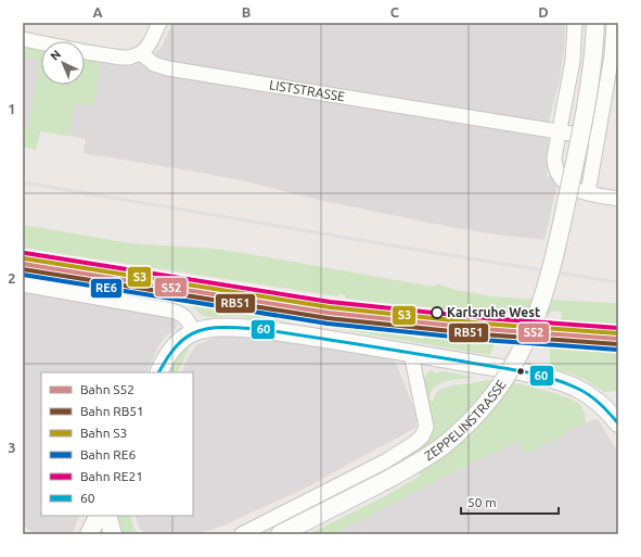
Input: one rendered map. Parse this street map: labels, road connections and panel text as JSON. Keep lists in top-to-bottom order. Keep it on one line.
{"streets":{"street":["LISTSTRASSE","ZEPPELINSTRASSE"]},"places":["Karlsruhe West"],"lines":["rail line RE21","rail line S3","rail line S52","rail line RB51","rail line RE6","transit line 60"],"legend":["Bahn S52","Bahn RB51","Bahn S3","Bahn RE6","Bahn RE21","60"],"scale_bar":"50 m","north":"top left","grid":{"columns":["A","B","C","D"],"rows":["1","2","3"]}}
